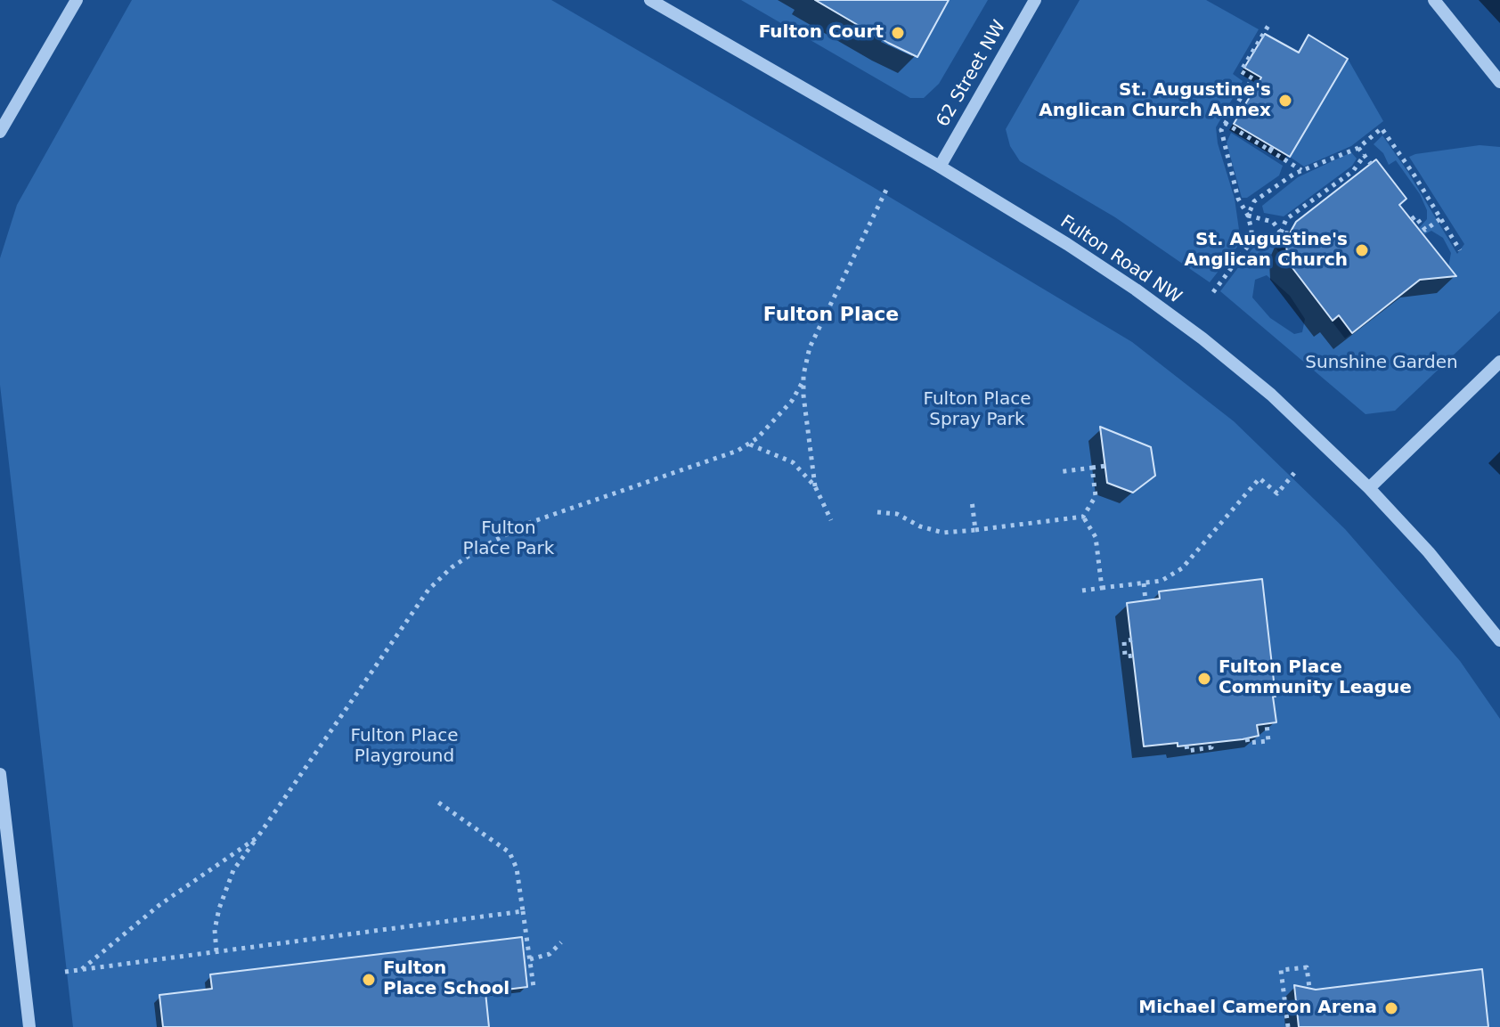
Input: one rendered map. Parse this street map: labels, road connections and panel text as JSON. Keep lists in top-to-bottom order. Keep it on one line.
{"streets":{"street":["62 Street NW","Fulton Road NW"]},"crossings":[["62 Street NW","Fulton Road NW"]],"districts":["Fulton Place"],"parks":["Sunshine Garden","Fulton Place Spray Park","Fulton Place Park","Fulton Place Playground"],"places":["Fulton Court","St. Augustine's Anglican Church Annex","St. Augustine's Anglican Church","Fulton Place Community League","Fulton Place School","Michael Cameron Arena"]}
